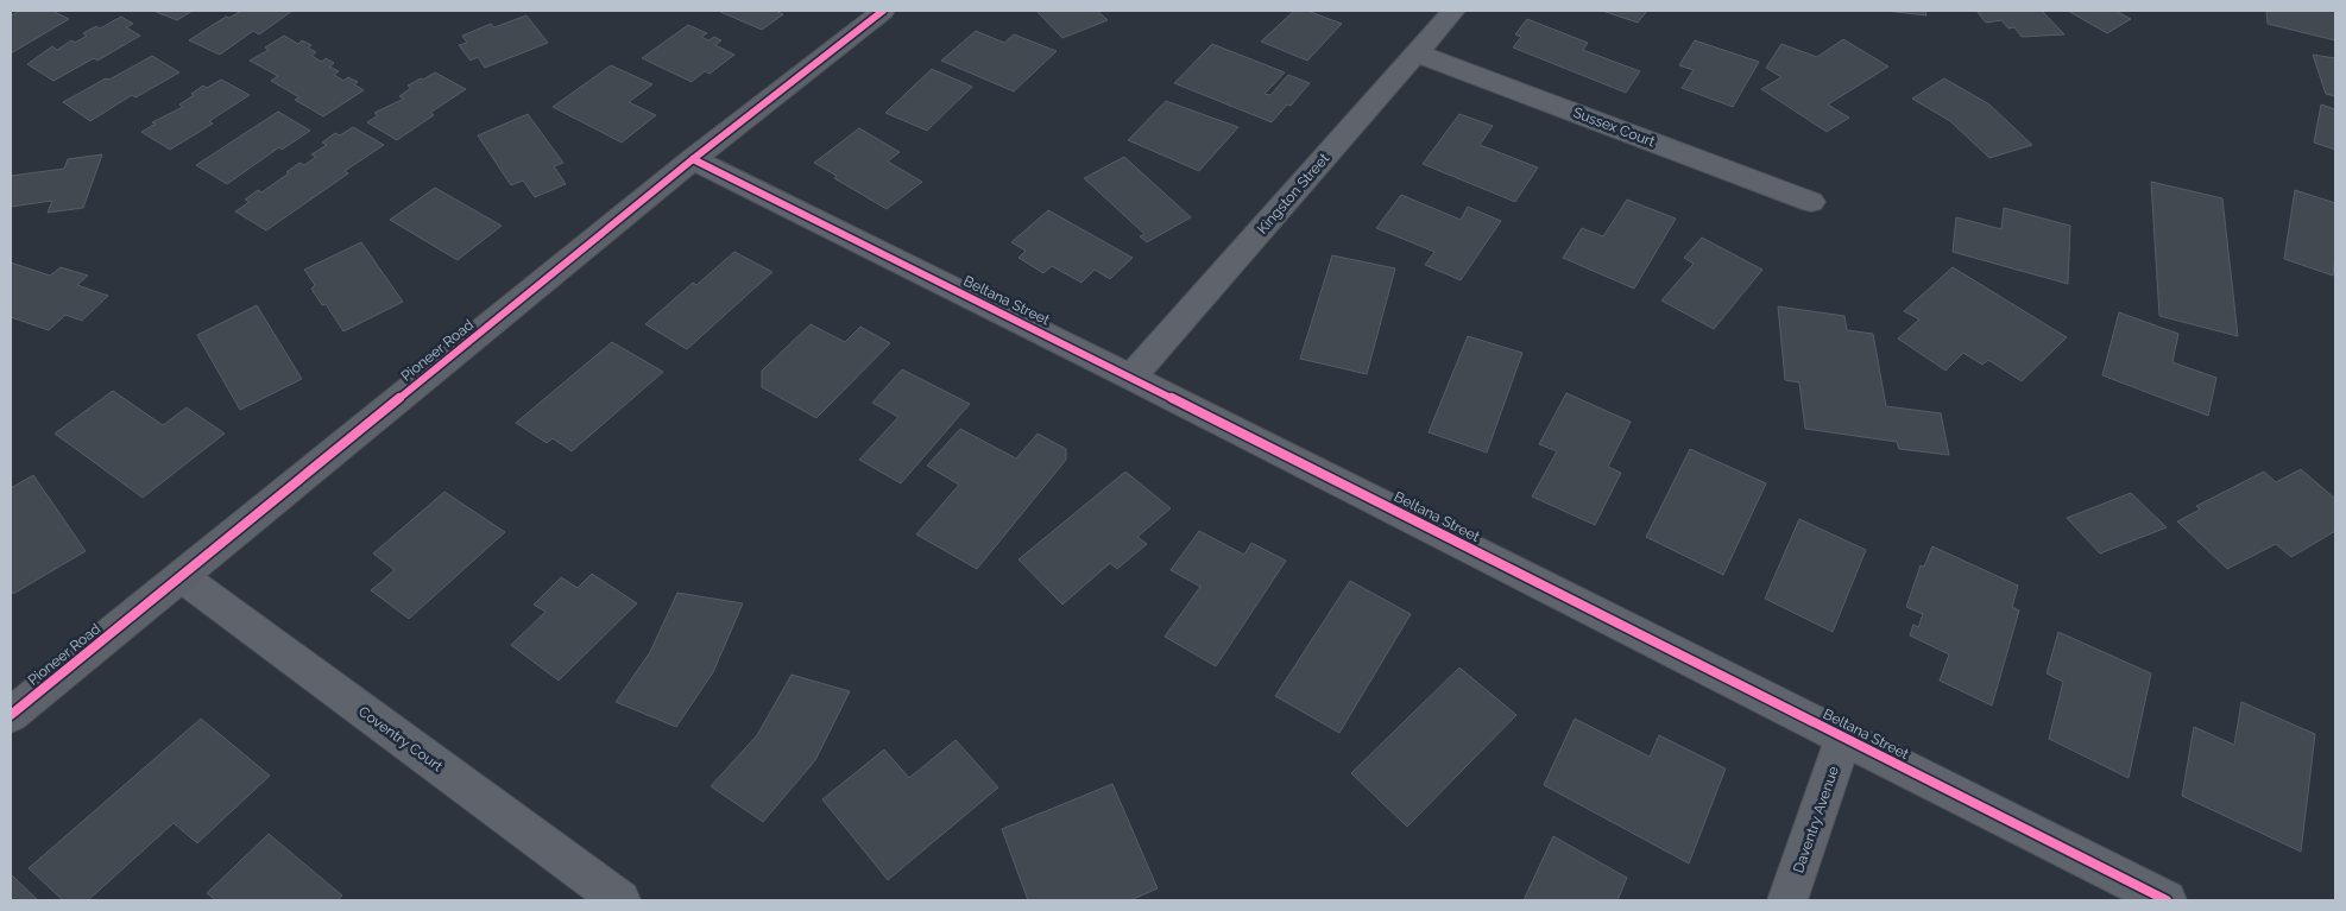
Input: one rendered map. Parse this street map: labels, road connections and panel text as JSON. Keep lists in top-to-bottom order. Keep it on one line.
{"streets":{"main road":["Pioneer Road"],"street":["Sussex Court","Kingston Street","Beltana Street","Coventry Court","Daventry Avenue"]},"crossings":[["Sussex Court","Kingston Street"],["Kingston Street","Beltana Street"],["Beltana Street","Pioneer Road"],["Beltana Street","Daventry Avenue"],["Pioneer Road","Coventry Court"]]}
